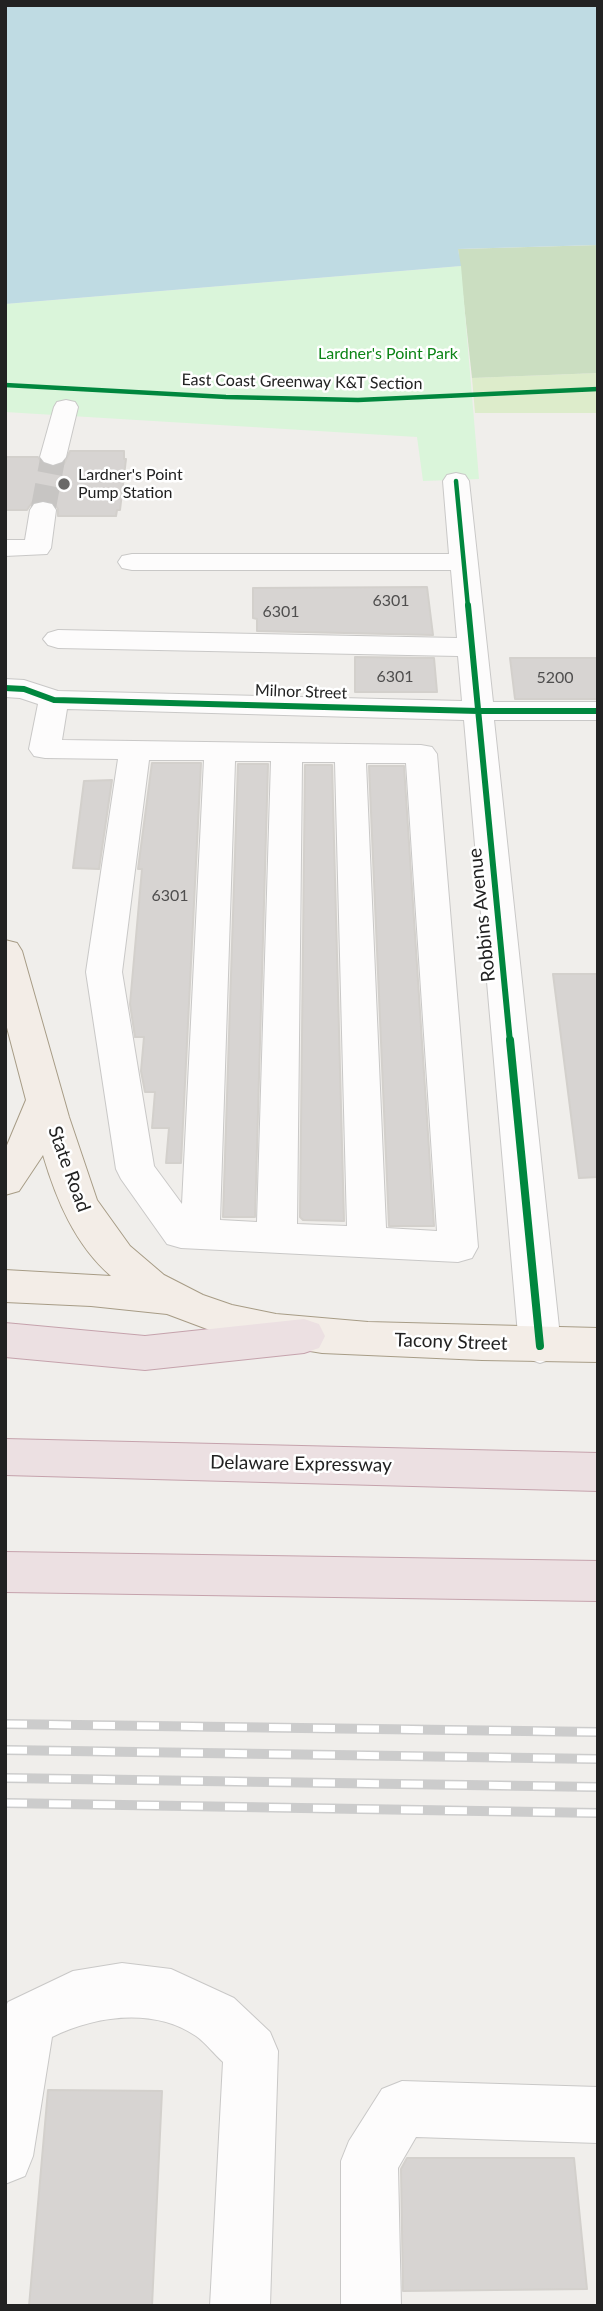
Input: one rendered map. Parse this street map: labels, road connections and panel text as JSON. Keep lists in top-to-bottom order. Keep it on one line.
{"streets":{"highway":["Delaware Expressway"],"main road":["State Road","Tacony Street"],"street":["Milnor Street","Robbins Avenue"],"cycle path":["East Coast Greenway K&T Section"]},"crossings":[["Milnor Street","Robbins Avenue"],["Robbins Avenue","Tacony Street"],["State Road","Tacony Street"]],"parks":["Lardner's Point Park"],"places":["Lardner's Point Pump Station"],"house_numbers":["6301","6301","6301","5200","6301"]}
